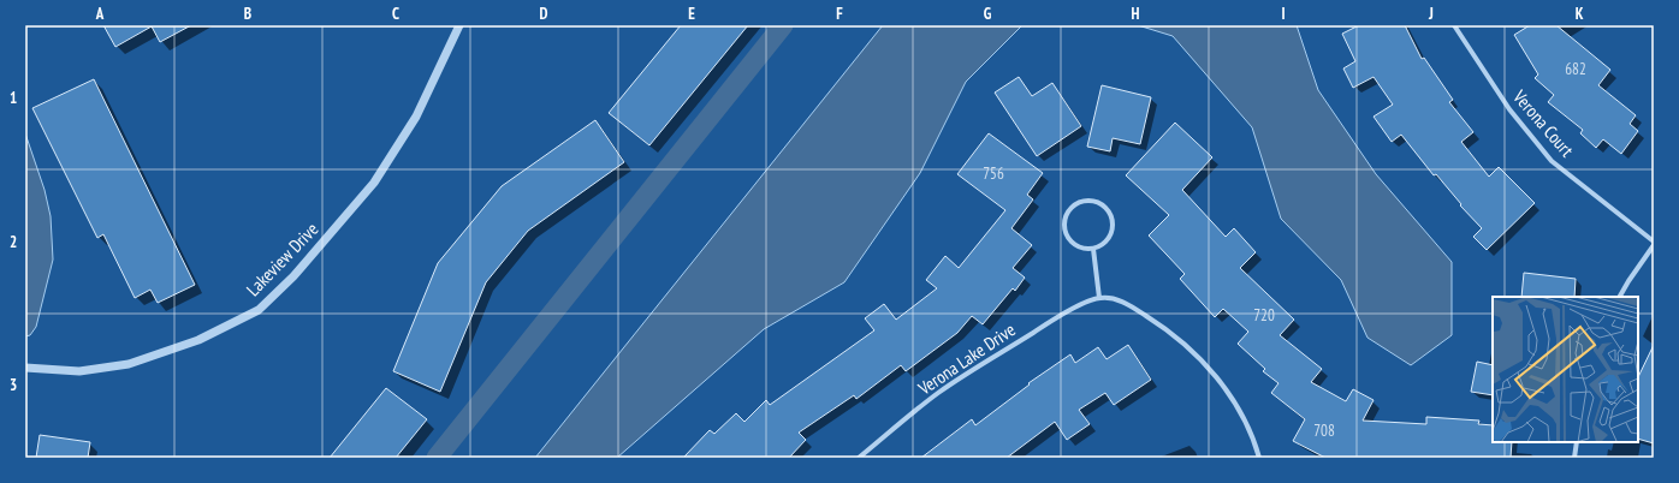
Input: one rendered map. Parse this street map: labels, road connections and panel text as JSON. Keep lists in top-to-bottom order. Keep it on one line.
{"streets":{"street":["Verona Court","Lakeview Drive","Verona Lake Drive"]},"house_numbers":["682","756","720","708"],"grid":{"columns":["A","B","C","D","E","F","G","H","I","J","K"],"rows":["1","2","3"]}}
